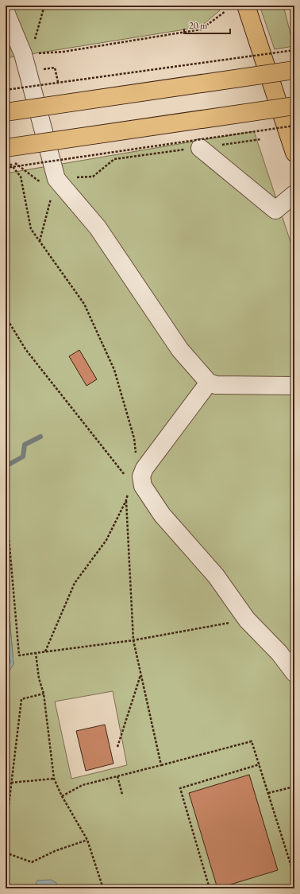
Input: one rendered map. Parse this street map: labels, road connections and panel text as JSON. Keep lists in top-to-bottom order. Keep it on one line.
{"scale_bar":"20 m"}
